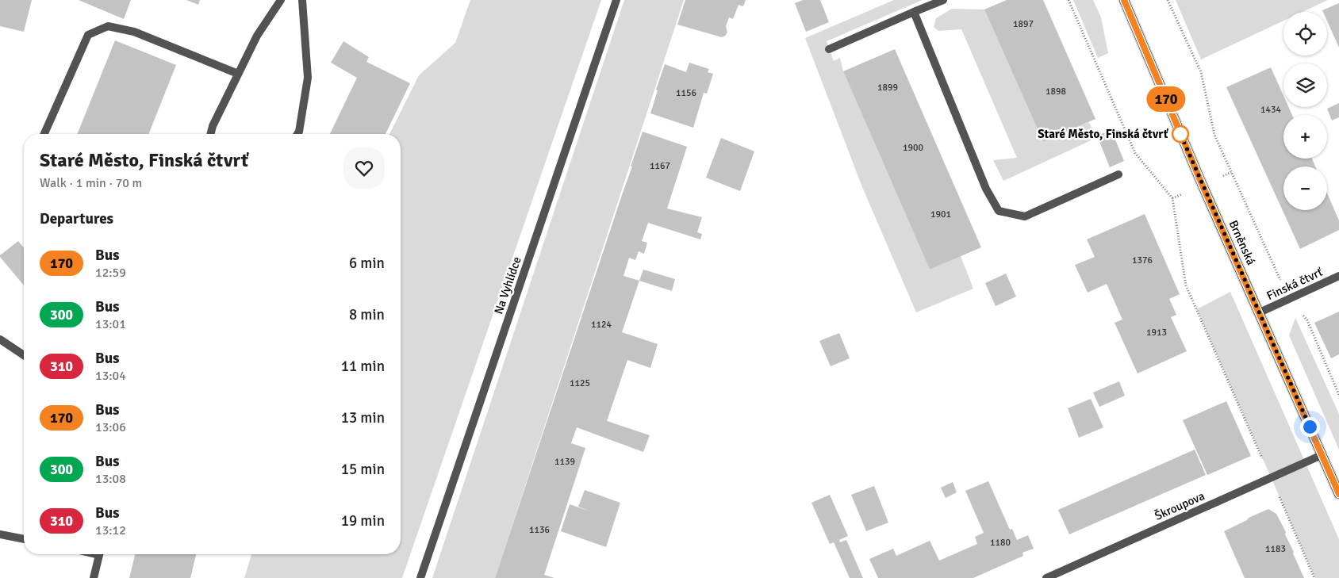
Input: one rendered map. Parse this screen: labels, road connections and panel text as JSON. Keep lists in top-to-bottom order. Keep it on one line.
{"streets":{"main road":["Brněnská"],"street":["Finská čtvrť","Na Vyhlídce","Škroupova"]},"crossings":[["Brněnská","Finská čtvrť"],["Brněnská","Škroupova"]],"places":["Staré Město, Finská čtvrť"],"lines":["bus line 170"],"house_numbers":["1897","1899","1898","1156","1434","1900","1167","1901","1376","1124","1913","1125","1139","1136","1180","1183"],"page":{"on_map":"170","map_buttons":["+","−"],"heading":[["Staré Město, Finská čtvrť","Walk · 1 min · 70 m"],"Departures"],"list":[{"mark":"170","name":"Bus","note":"12:59","value":"6 min"},{"mark":"300","name":"Bus","note":"13:01","value":"8 min"},{"mark":"310","name":"Bus","note":"13:04","value":"11 min"},{"mark":"170","name":"Bus","note":"13:06","value":"13 min"},{"mark":"300","name":"Bus","note":"13:08","value":"15 min"},{"mark":"310","name":"Bus","note":"13:12","value":"19 min"}]}}
